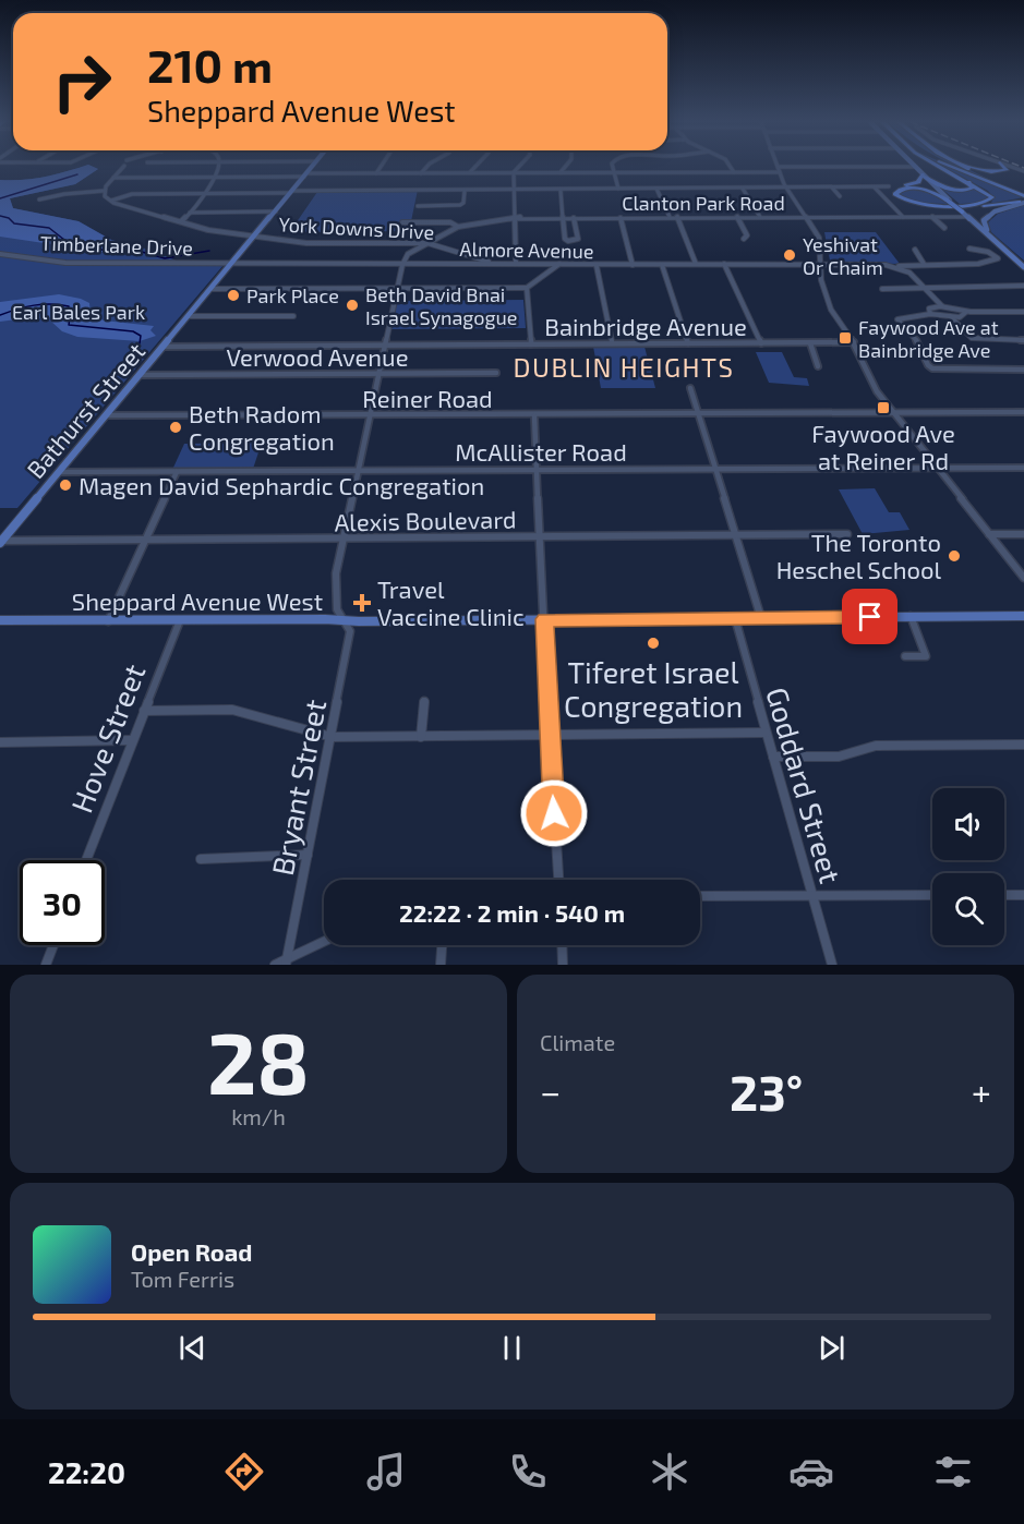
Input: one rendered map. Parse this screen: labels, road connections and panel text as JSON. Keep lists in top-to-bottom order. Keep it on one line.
{"streets":{"main road":["Bathurst Street","Sheppard Avenue West"],"street":["Clanton Park Road","York Downs Drive","Timberlane Drive","Almore Avenue","Bainbridge Avenue","Verwood Avenue","Reiner Road","McAllister Road","Alexis Boulevard","Hove Street","Goddard Street","Bryant Street"]},"crossings":[["York Downs Drive","Almore Avenue"],["York Downs Drive","Bathurst Street"],["Timberlane Drive","Almore Avenue"],["Timberlane Drive","Bathurst Street"],["Almore Avenue","Bathurst Street"],["Almore Avenue","Bryant Street"],["Bainbridge Avenue","Bathurst Street"],["Bainbridge Avenue","Bryant Street"],["Verwood Avenue","Bathurst Street"],["Verwood Avenue","Bryant Street"],["Reiner Road","Bathurst Street"],["Reiner Road","Bryant Street"],["Bathurst Street","McAllister Road"],["Bathurst Street","Alexis Boulevard"],["McAllister Road","Bryant Street"],["Alexis Boulevard","Bryant Street"],["Sheppard Avenue West","Hove Street"],["Sheppard Avenue West","Goddard Street"],["Sheppard Avenue West","Bryant Street"]],"districts":["DUBLIN HEIGHTS"],"parks":["Earl Bales Park"],"places":{"other":["Yeshivat Or Chaim","Park Place","Beth David Bnai Israel Synagogue","Beth Radom Congregation","Magen David Sephardic Congregation","The Toronto Heschel School","Tiferet Israel Congregation"],"transit":["Faywood Ave at Bainbridge Ave","Faywood Ave at Reiner Rd"],"health":["Travel Vaccine Clinic"]},"page":{"turn":["210 m","Sheppard Avenue West"],"limit":"30","trip":"22:22 · 2 min · 540 m","tile":[["28","km/h"],"Climate"],"heat":["−","23°","+"],"song":["Open Road","Tom Ferris"],"tabs":"22:20"}}
